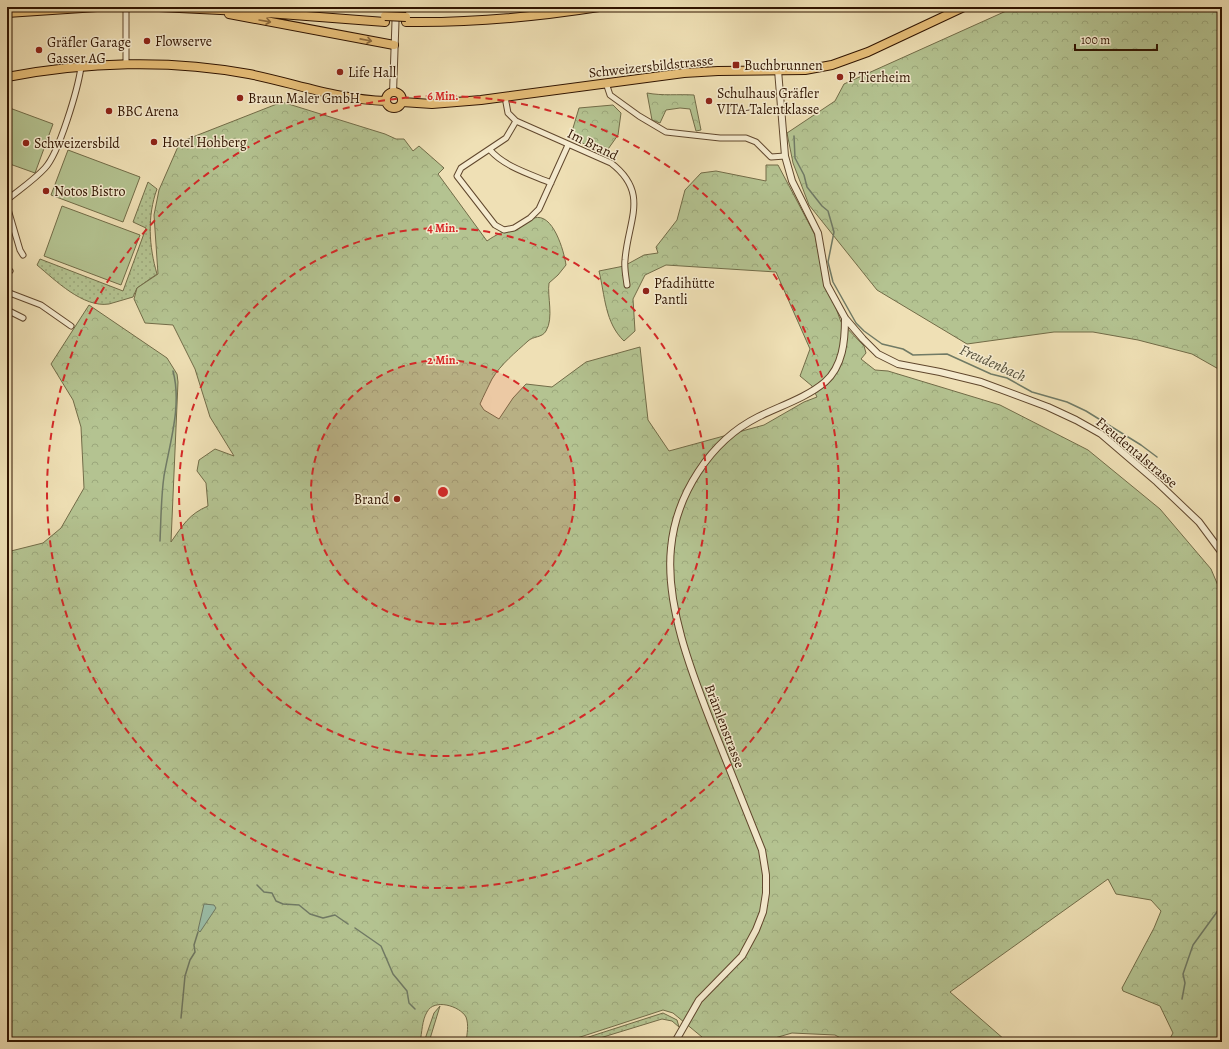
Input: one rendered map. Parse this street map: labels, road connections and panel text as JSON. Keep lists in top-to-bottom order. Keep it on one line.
{"streets":{"main road":["Schweizersbildstrasse"],"street":["Im Brand","Freudentalstrasse","Brämlenstrasse"]},"crossings":[["Schweizersbildstrasse","Freudentalstrasse"],["Freudentalstrasse","Brämlenstrasse"]],"water":["Freudenbach"],"places":{"other":["Flowserve","Gräfler Garage Gasser AG","Life Hall","P Tierheim","Braun Maler GmbH","Schulhaus Gräfler VITA-Talentklasse","BBC Arena","Hotel Hohberg","Schweizersbild","Notos Bistro","Pfadihütte Pantli","Brand"],"transit":["Buchbrunnen"]},"scale_bar":"100 m","rings":["6 Min.","4 Min.","2 Min."]}
